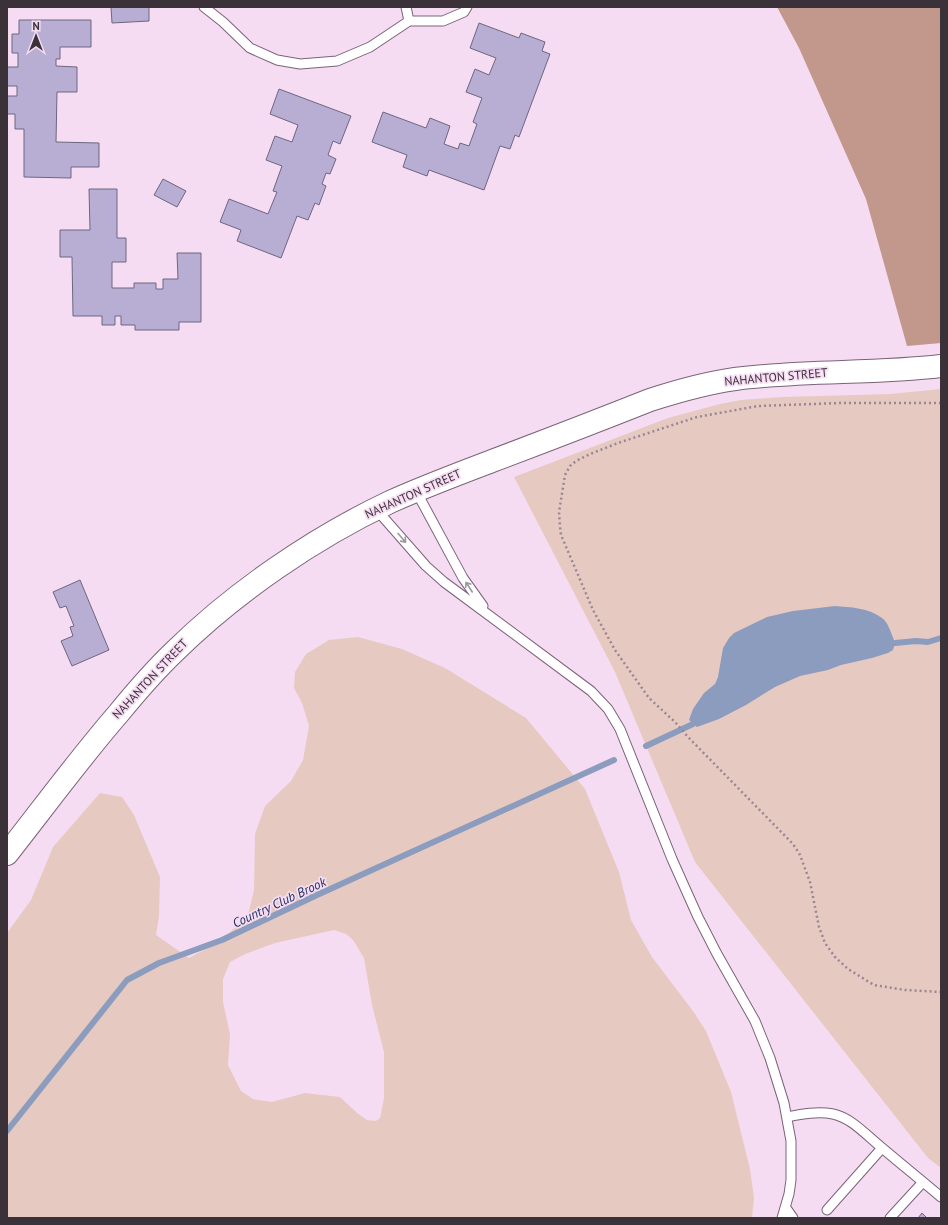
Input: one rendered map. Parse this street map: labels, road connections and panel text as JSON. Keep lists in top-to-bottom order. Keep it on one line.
{"streets":{"main road":["NAHANTON STREET"]},"water":["Country Club Brook"],"north":"top"}
